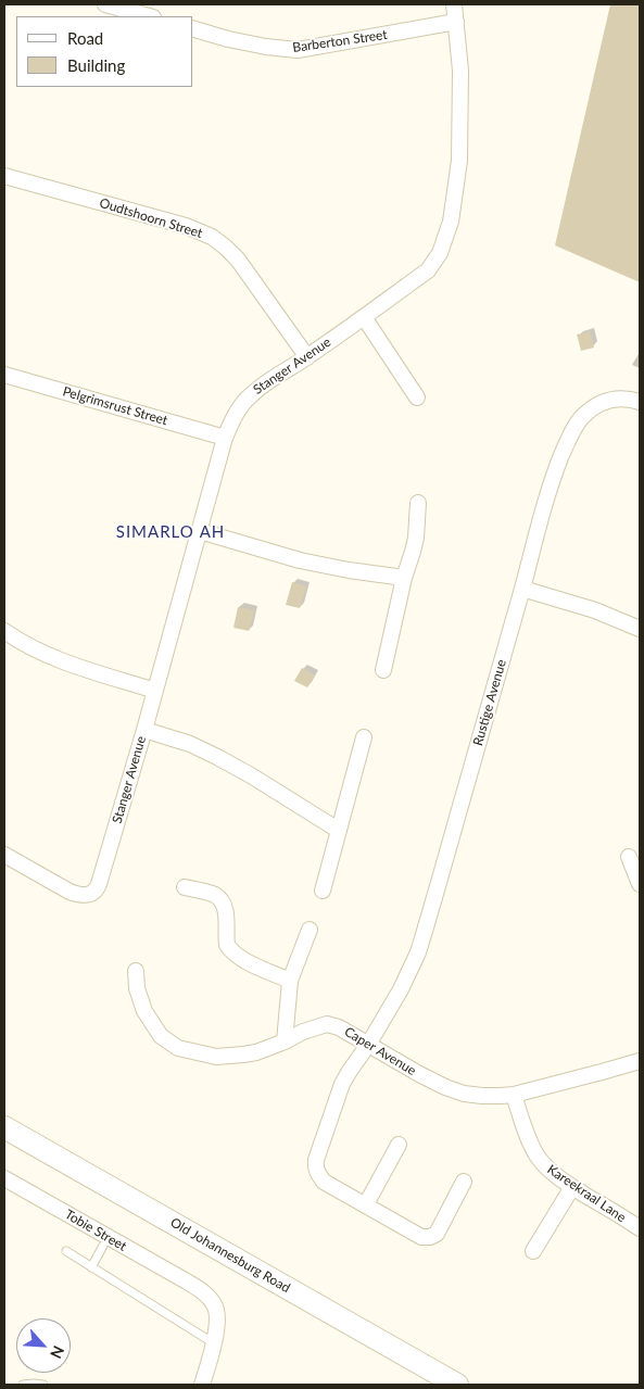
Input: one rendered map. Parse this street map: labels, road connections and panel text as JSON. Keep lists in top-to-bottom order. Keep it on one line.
{"streets":{"main road":["Old Johannesburg Road"],"street":["Barberton Street","Oudtshoorn Street","Stanger Avenue","Pelgrimsrust Street","Rustige Avenue","Caper Avenue","Kareekraal Lane","Tobie Street"]},"crossings":[["Barberton Street","Stanger Avenue"],["Oudtshoorn Street","Stanger Avenue"],["Stanger Avenue","Pelgrimsrust Street"],["Rustige Avenue","Caper Avenue"],["Caper Avenue","Kareekraal Lane"]],"districts":["SIMARLO AH"],"legend":["Road","Building"],"north":"bottom right"}
